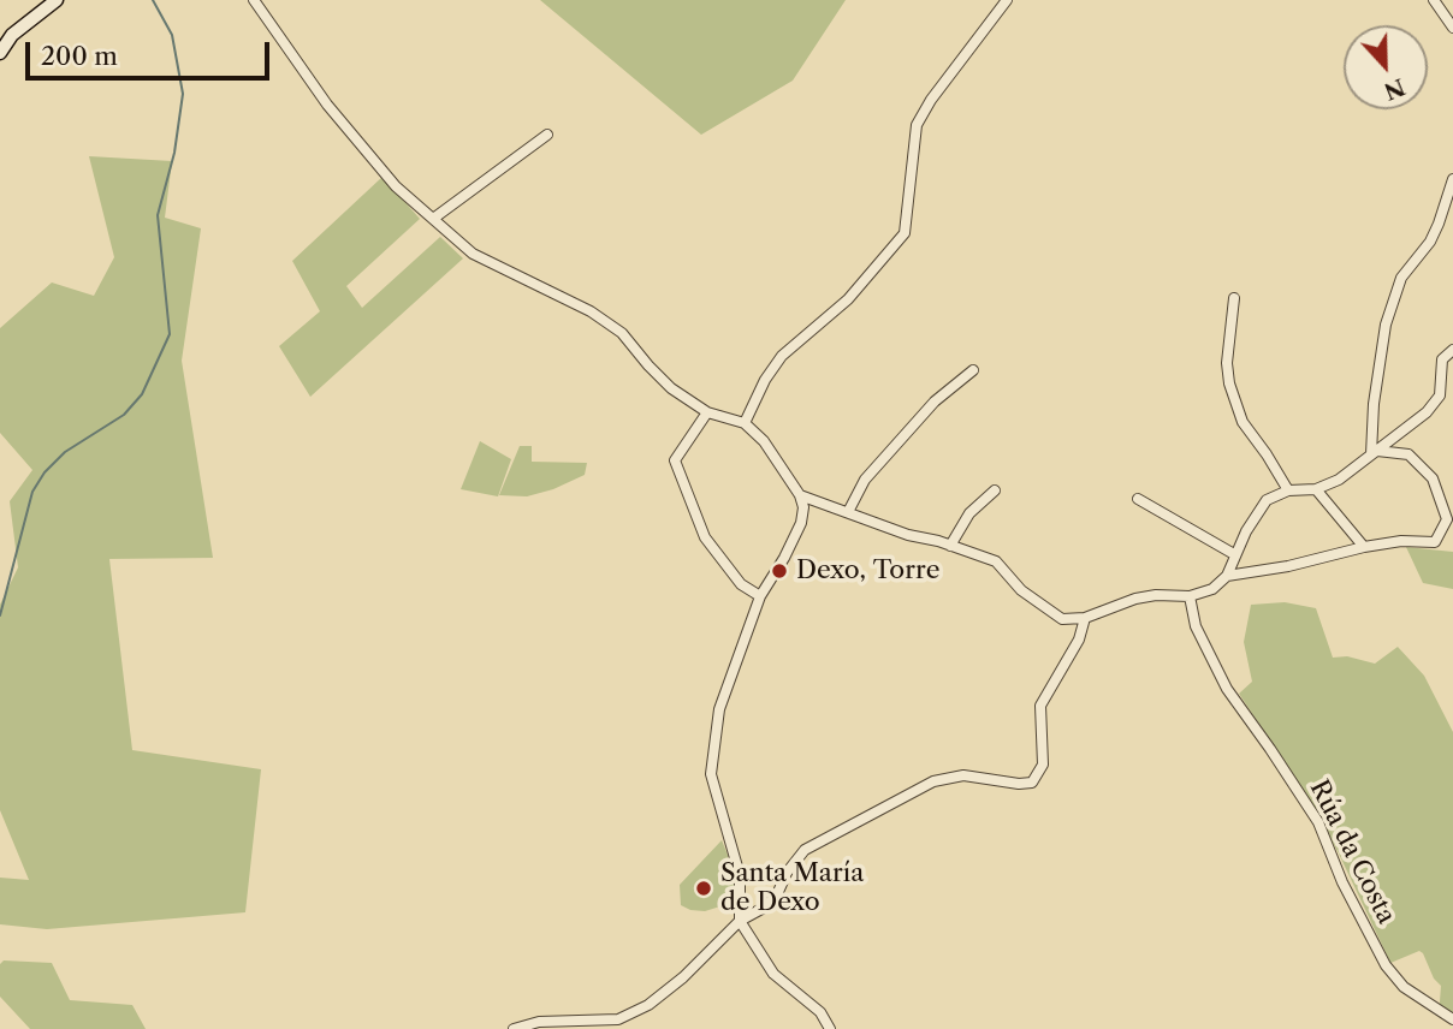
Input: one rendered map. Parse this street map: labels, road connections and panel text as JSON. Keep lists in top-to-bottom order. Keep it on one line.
{"streets":{"street":["Rúa da Costa"]},"places":["Dexo, Torre","Santa María de Dexo"],"scale_bar":"200 m","north":"bottom"}
